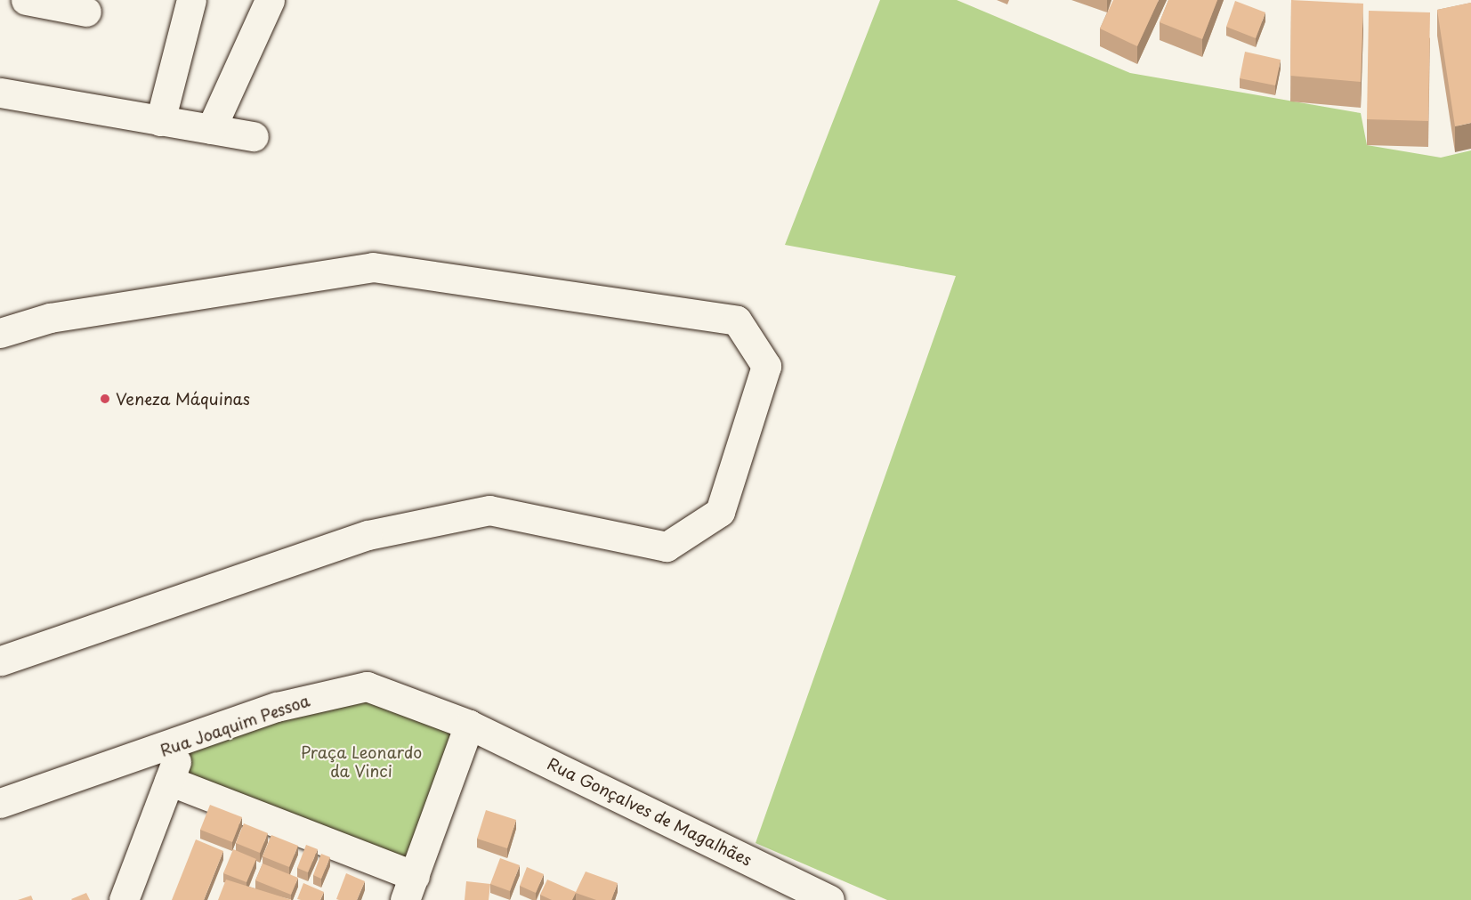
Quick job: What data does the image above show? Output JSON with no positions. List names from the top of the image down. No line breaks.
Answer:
{"streets":{"street":["Rua Joaquim Pessoa","Rua Gonçalves de Magalhães"]},"crossings":[["Rua Joaquim Pessoa","Rua Gonçalves de Magalhães"]],"parks":["Praça Leonardo da Vinci"],"places":["Veneza Máquinas"]}
